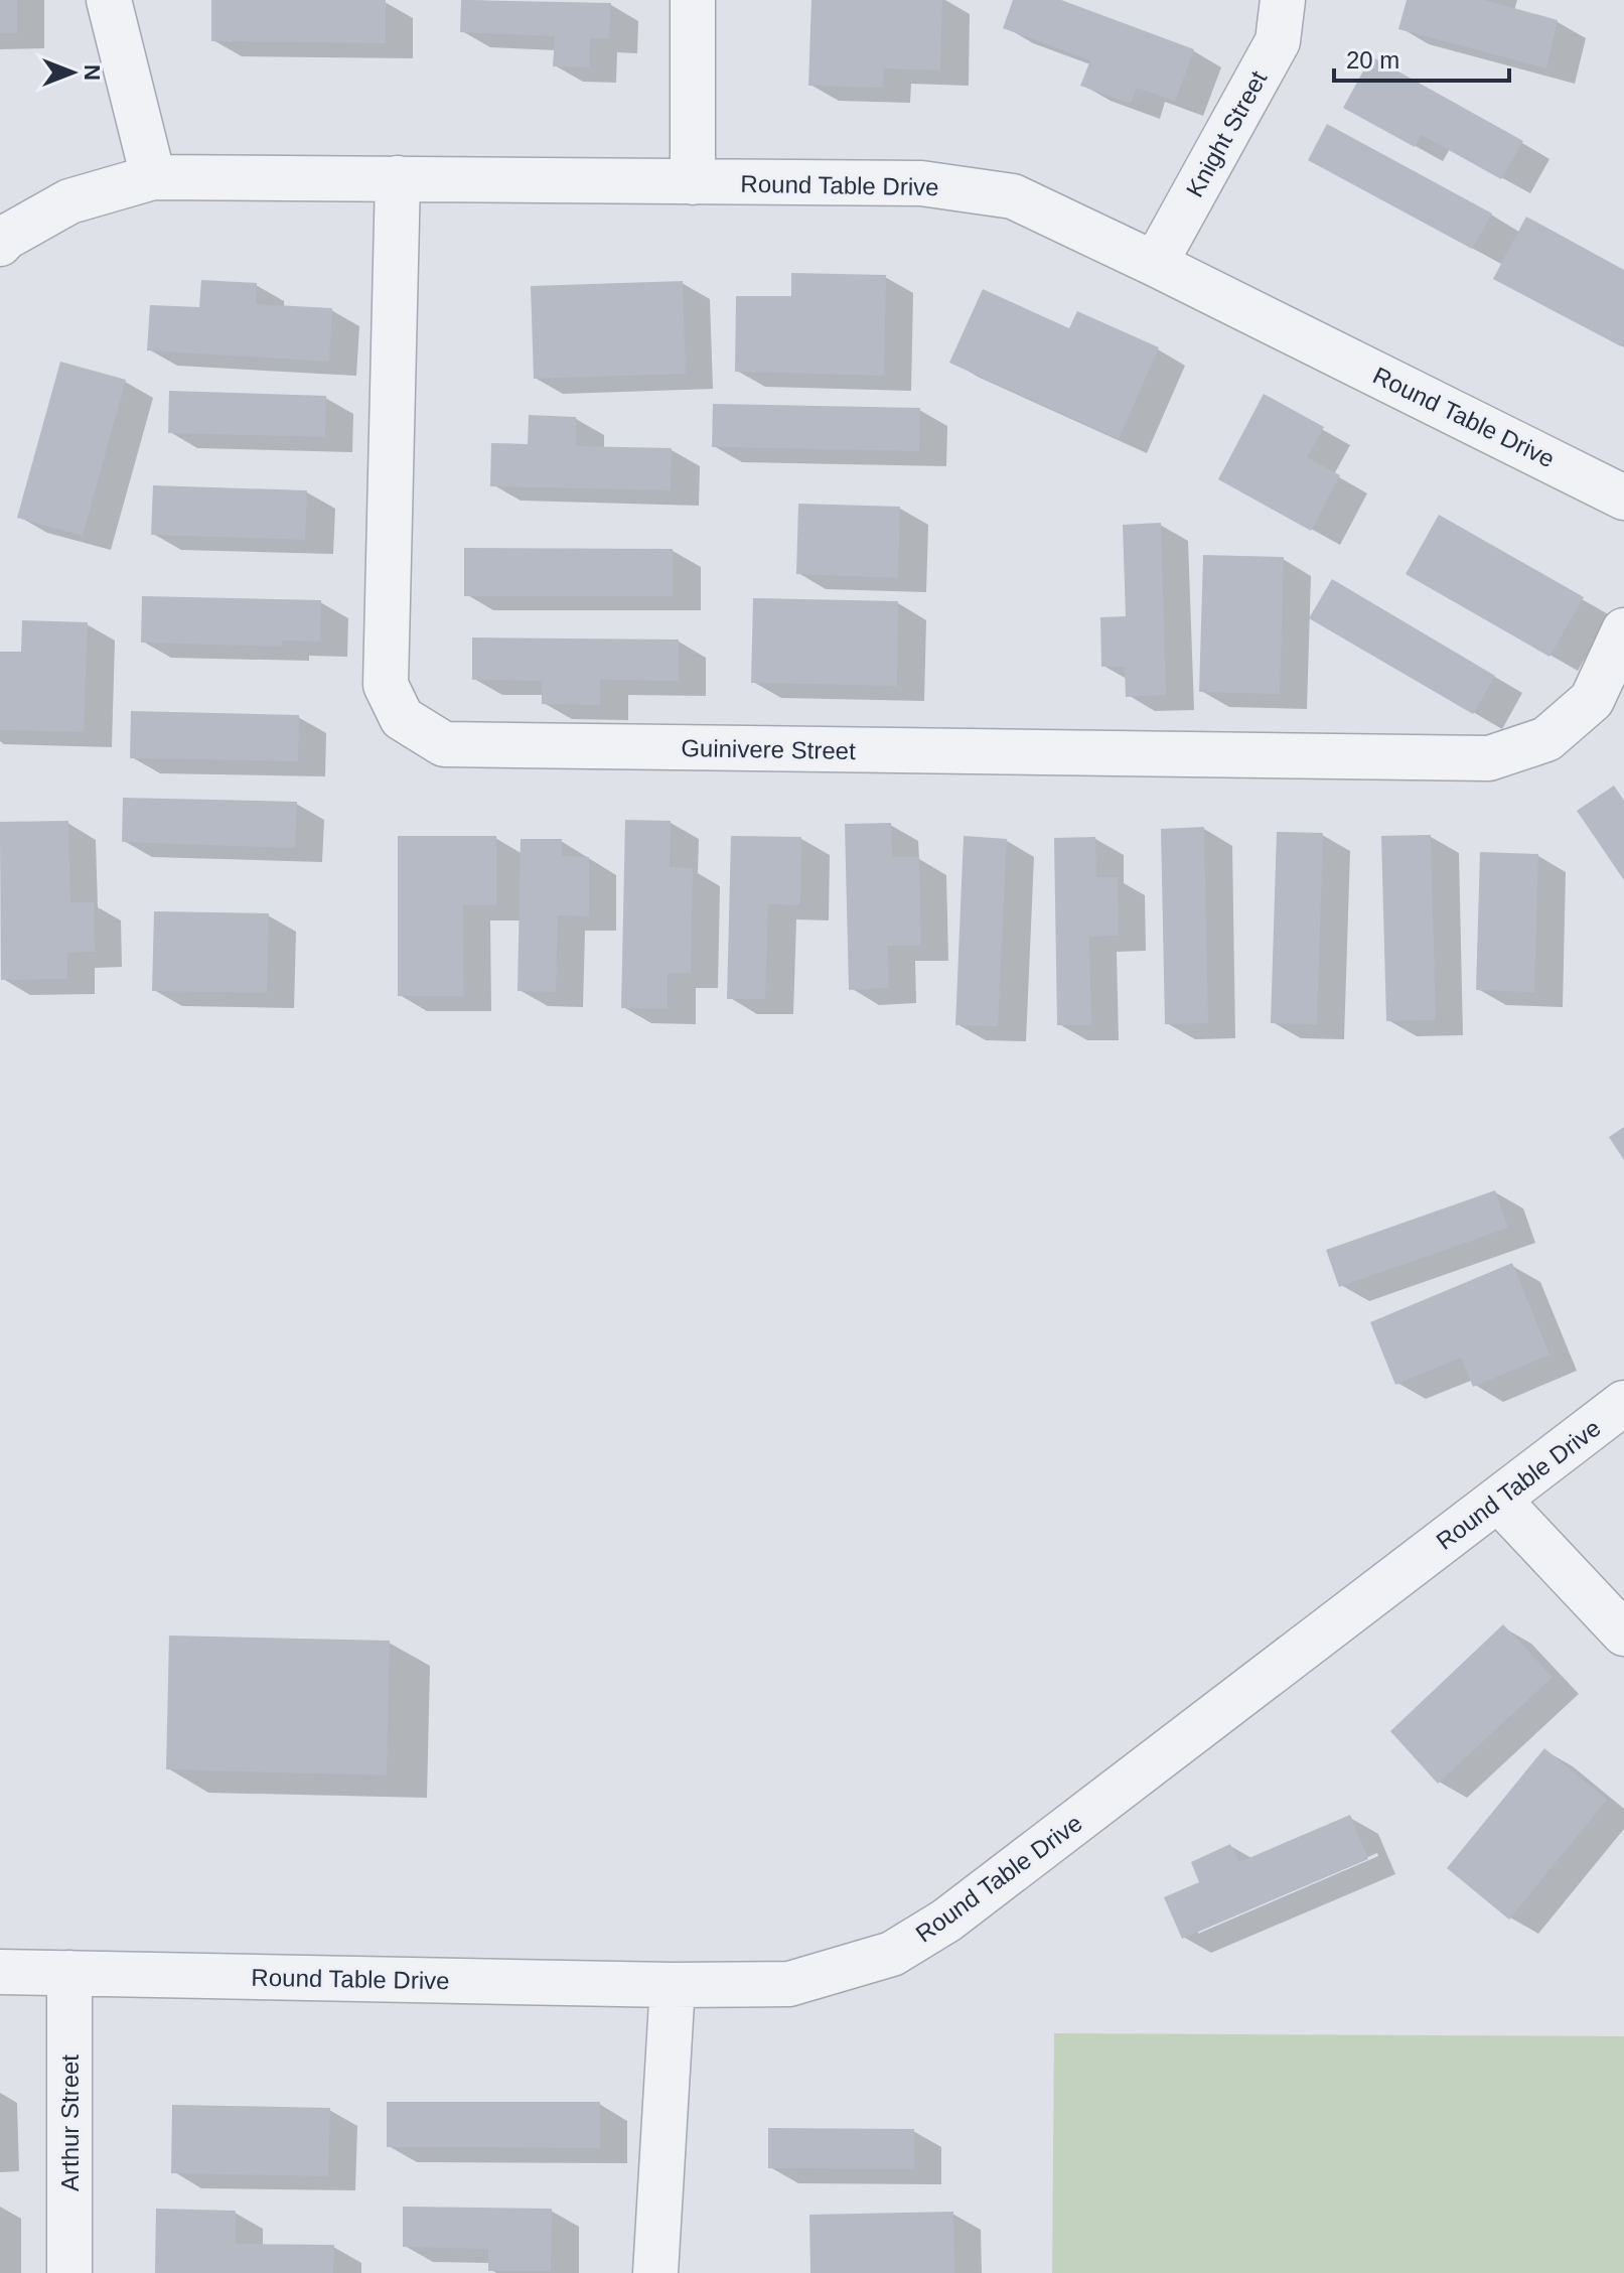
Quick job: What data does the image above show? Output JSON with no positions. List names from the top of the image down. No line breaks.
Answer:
{"streets":{"street":["Knight Street","Round Table Drive","Guinivere Street","Arthur Street"]},"crossings":[["Knight Street","Round Table Drive"],["Round Table Drive","Guinivere Street"],["Round Table Drive","Arthur Street"]],"scale_bar":"20 m","north":"right"}
